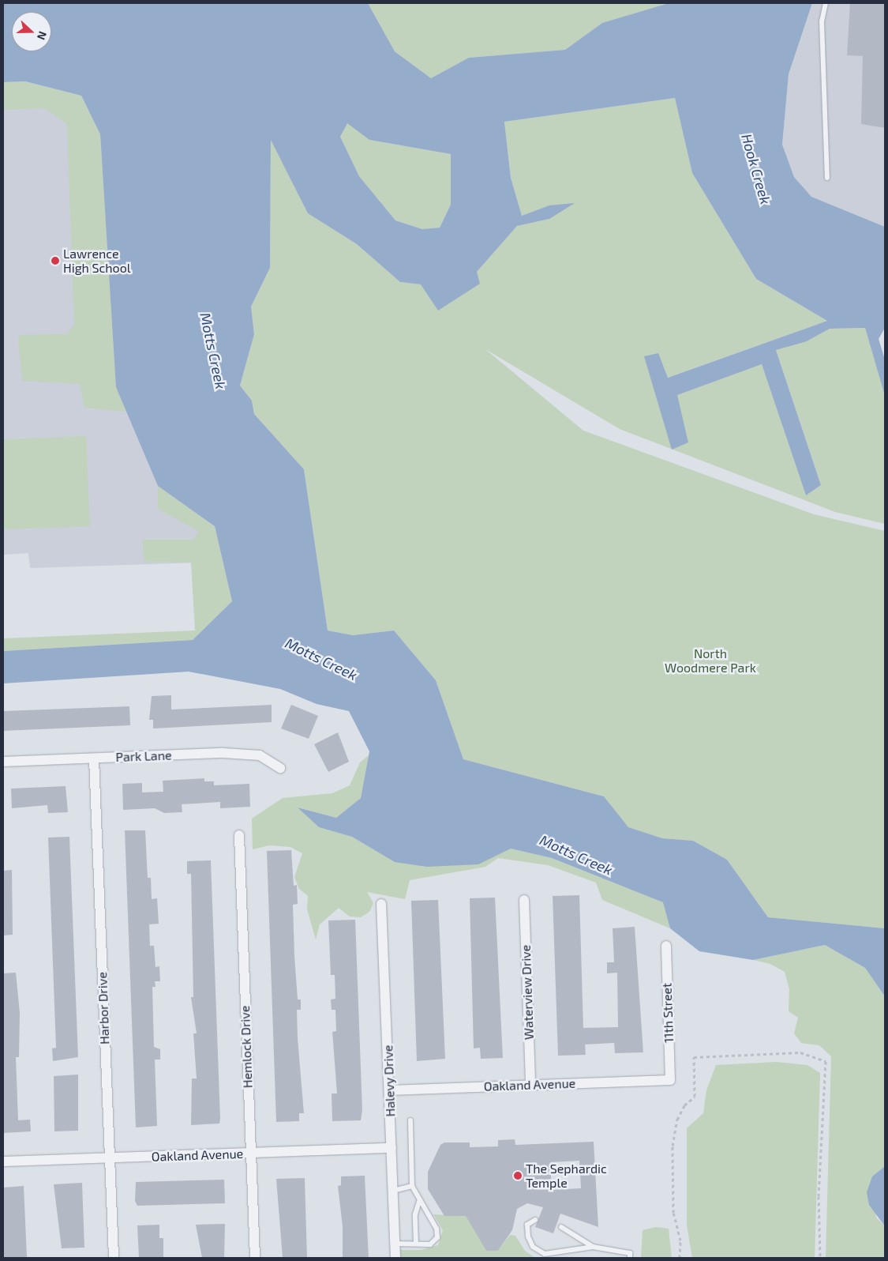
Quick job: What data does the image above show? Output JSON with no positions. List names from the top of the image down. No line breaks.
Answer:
{"streets":{"street":["Park Lane","Waterview Drive","Harbor Drive","11th Street","Hemlock Drive","Halevy Drive","Oakland Avenue"]},"crossings":[["Park Lane","Harbor Drive"],["Waterview Drive","Oakland Avenue"],["Harbor Drive","Oakland Avenue"],["11th Street","Oakland Avenue"],["Hemlock Drive","Oakland Avenue"],["Halevy Drive","Oakland Avenue"]],"water":["Hook Creek","Motts Creek"],"parks":["North Woodmere Park"],"places":["Lawrence High School","The Sephardic Temple"],"north":"right"}
